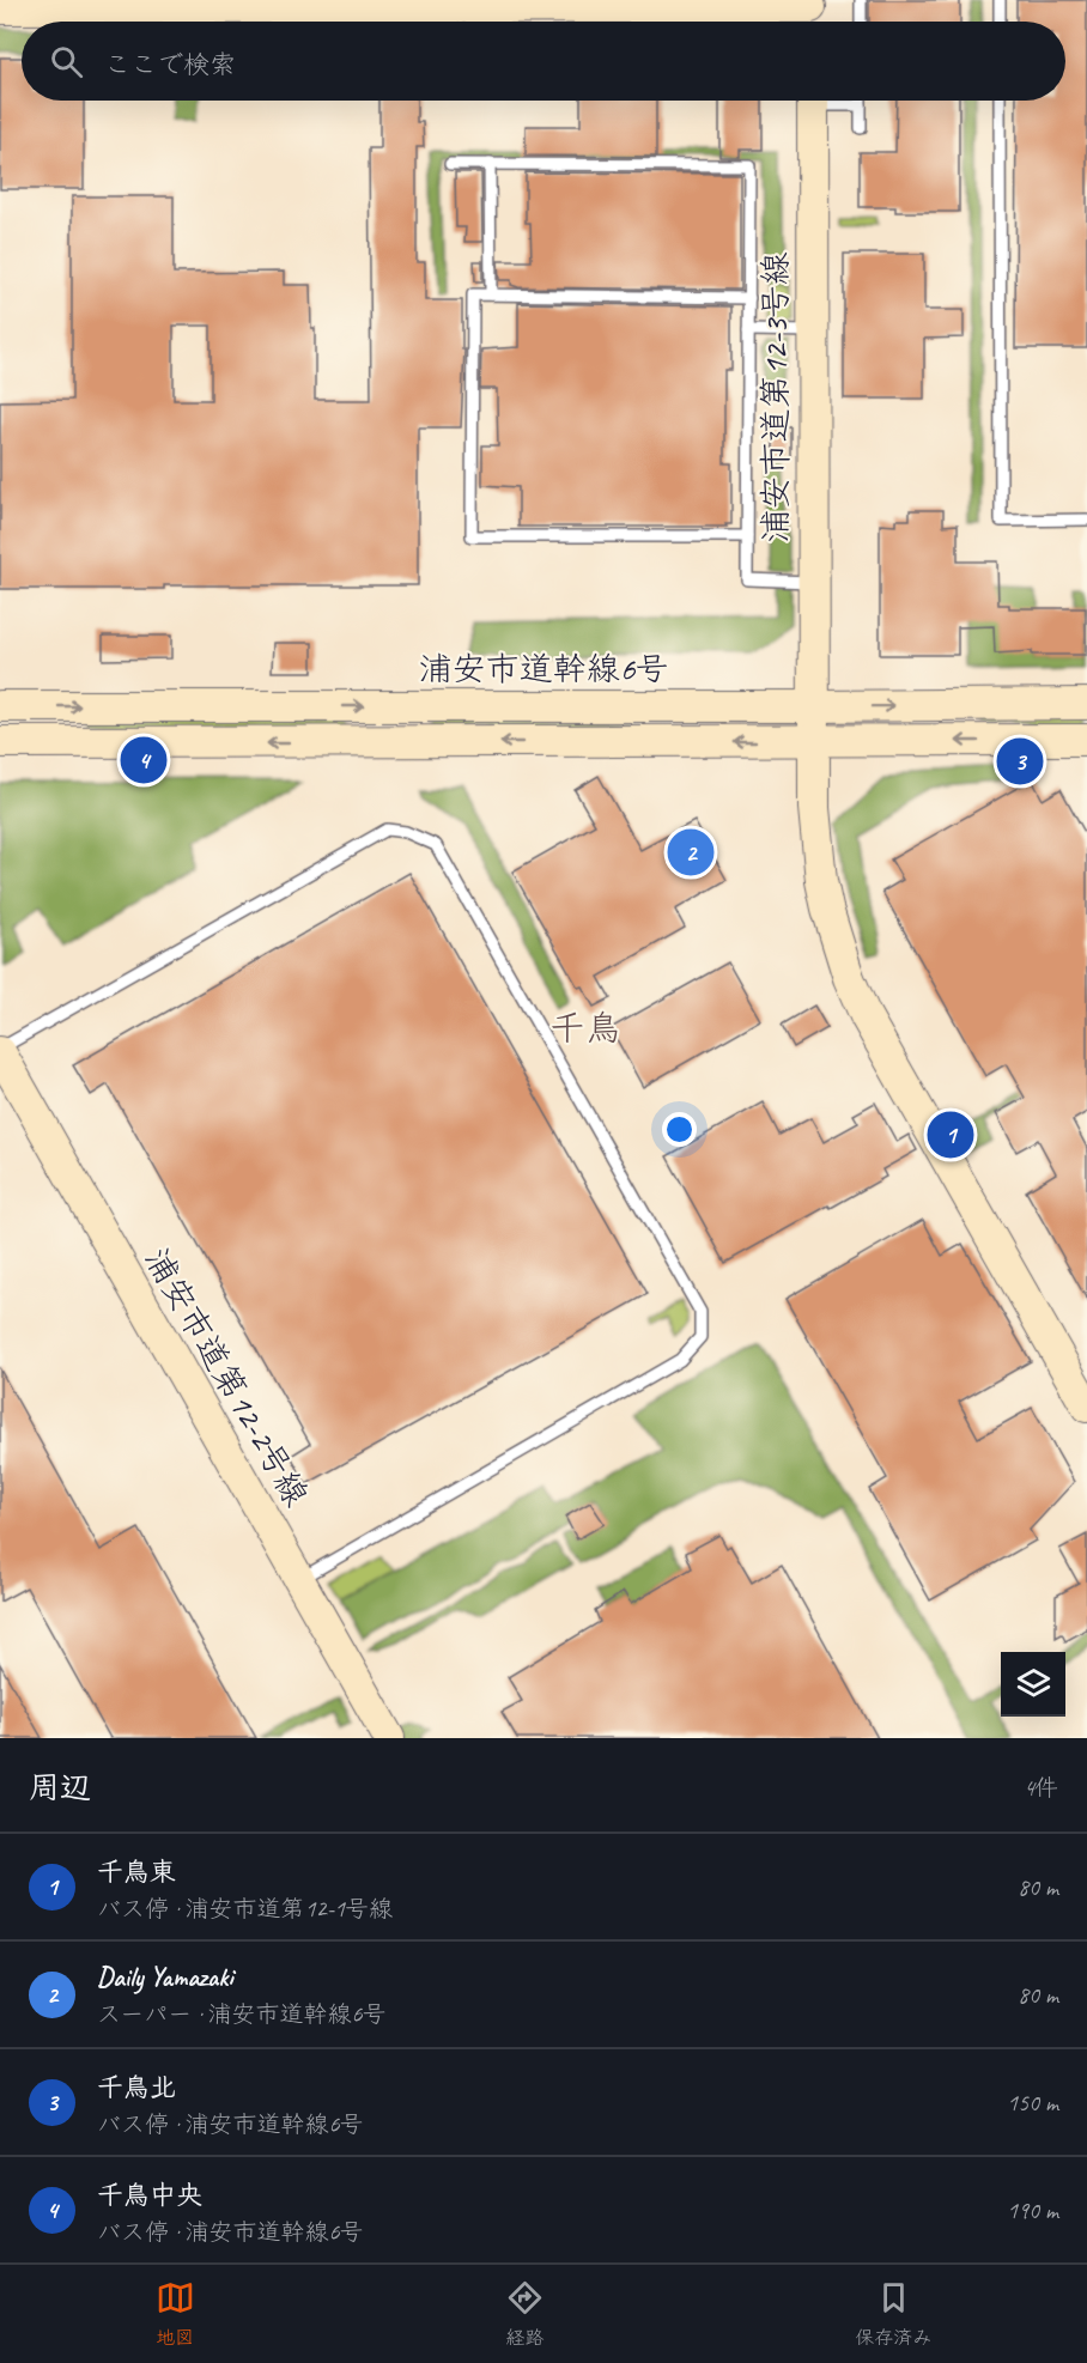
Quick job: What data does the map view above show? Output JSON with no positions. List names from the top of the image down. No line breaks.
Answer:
{"streets":{"street":["浦安市道第12-3号線","浦安市道幹線6号","浦安市道第12-2号線"]},"crossings":[["浦安市道第12-3号線","浦安市道幹線6号"]],"districts":["千鳥"],"page":{"search":"ここで検索","pins":["4","3","2","1"],"heading":["周辺","4件"],"list":[{"mark":"1","name":"千鳥東","note":"バス停 · 浦安市道第12-1号線","value":"80 m"},{"mark":"2","name":"Daily Yamazaki","note":"スーパー · 浦安市道幹線6号","value":"80 m"},{"mark":"3","name":"千鳥北","note":"バス停 · 浦安市道幹線6号","value":"150 m"},{"mark":"4","name":"千鳥中央","note":"バス停 · 浦安市道幹線6号","value":"190 m"}],"nav":["地図","経路","保存済み"]}}
